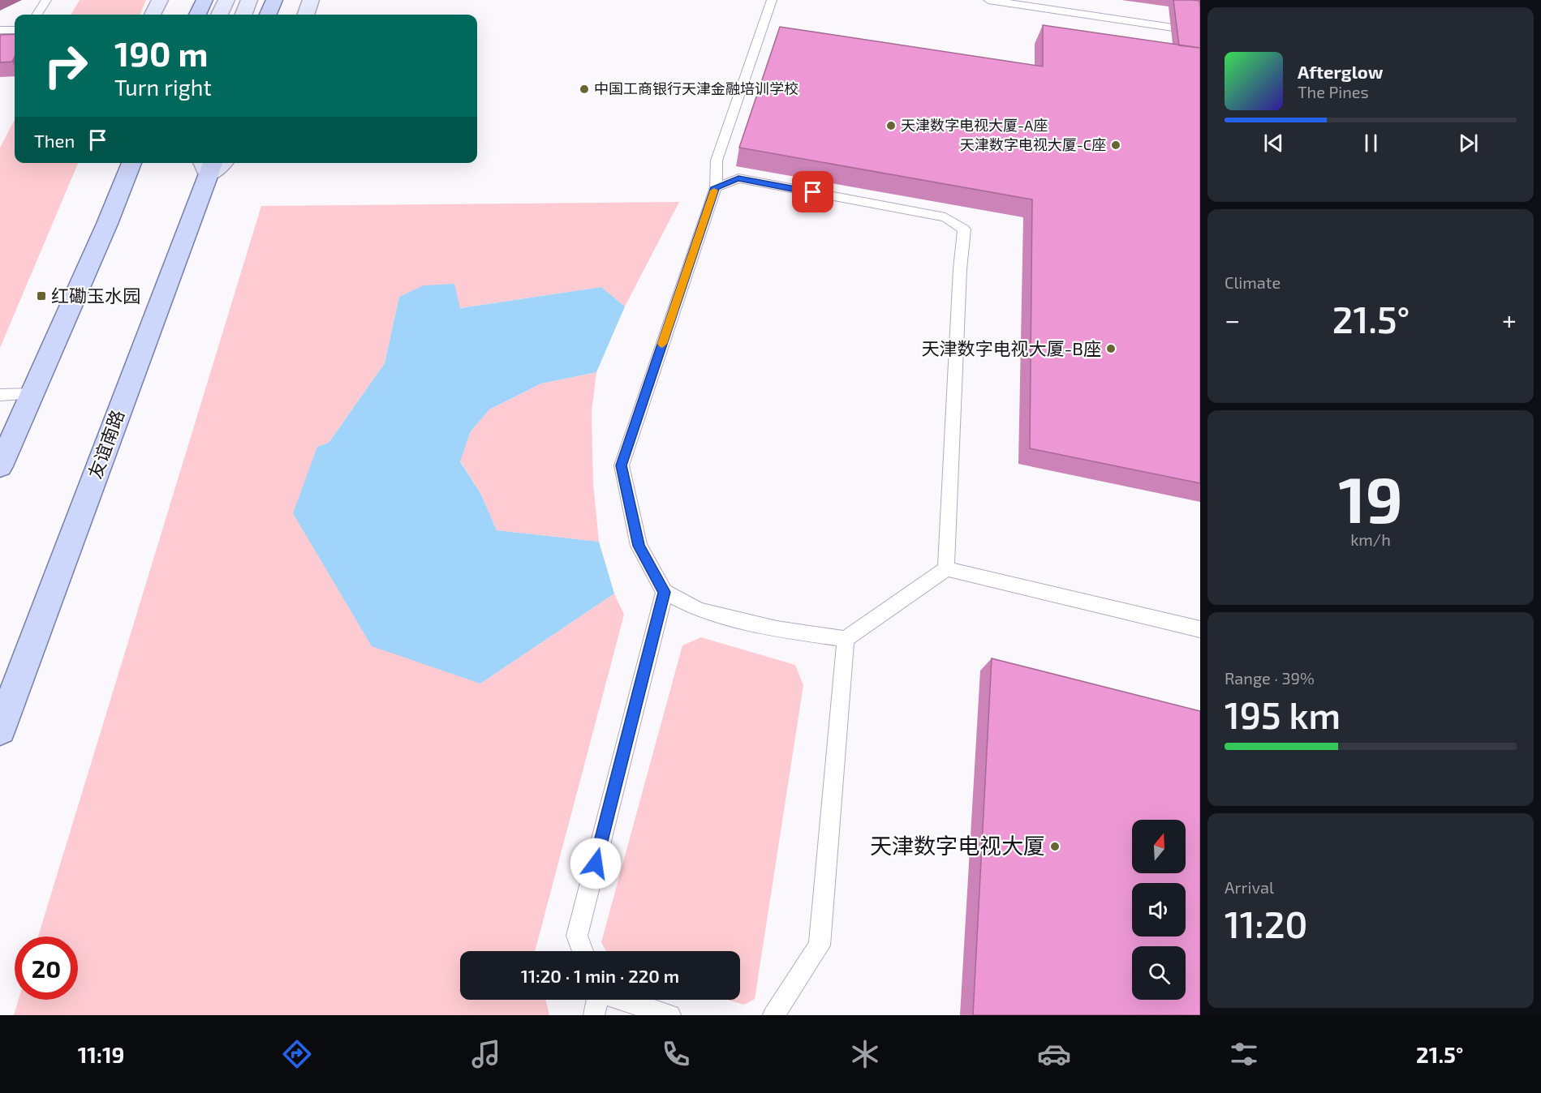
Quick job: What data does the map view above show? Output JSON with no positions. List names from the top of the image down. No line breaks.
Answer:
{"streets":{"main road":["友谊南路"]},"places":{"other":["中国工商银行天津金融培训学校","天津数字电视大厦-A座","天津数字电视大厦-C座","天津数字电视大厦-B座","天津数字电视大厦"],"transit":["红磡玉水园"]},"north":"top","page":{"turn":["190 m","Turn right"],"song":["Afterglow","The Pines"],"then":"Then","tile":["Climate",["19","km/h"],["Range · 39%","195 km"],["Arrival","11:20"]],"heat":["−","21.5°","+"],"limit":"20","trip":"11:20 · 1 min · 220 m","tabs":["11:19","21.5°"]}}
